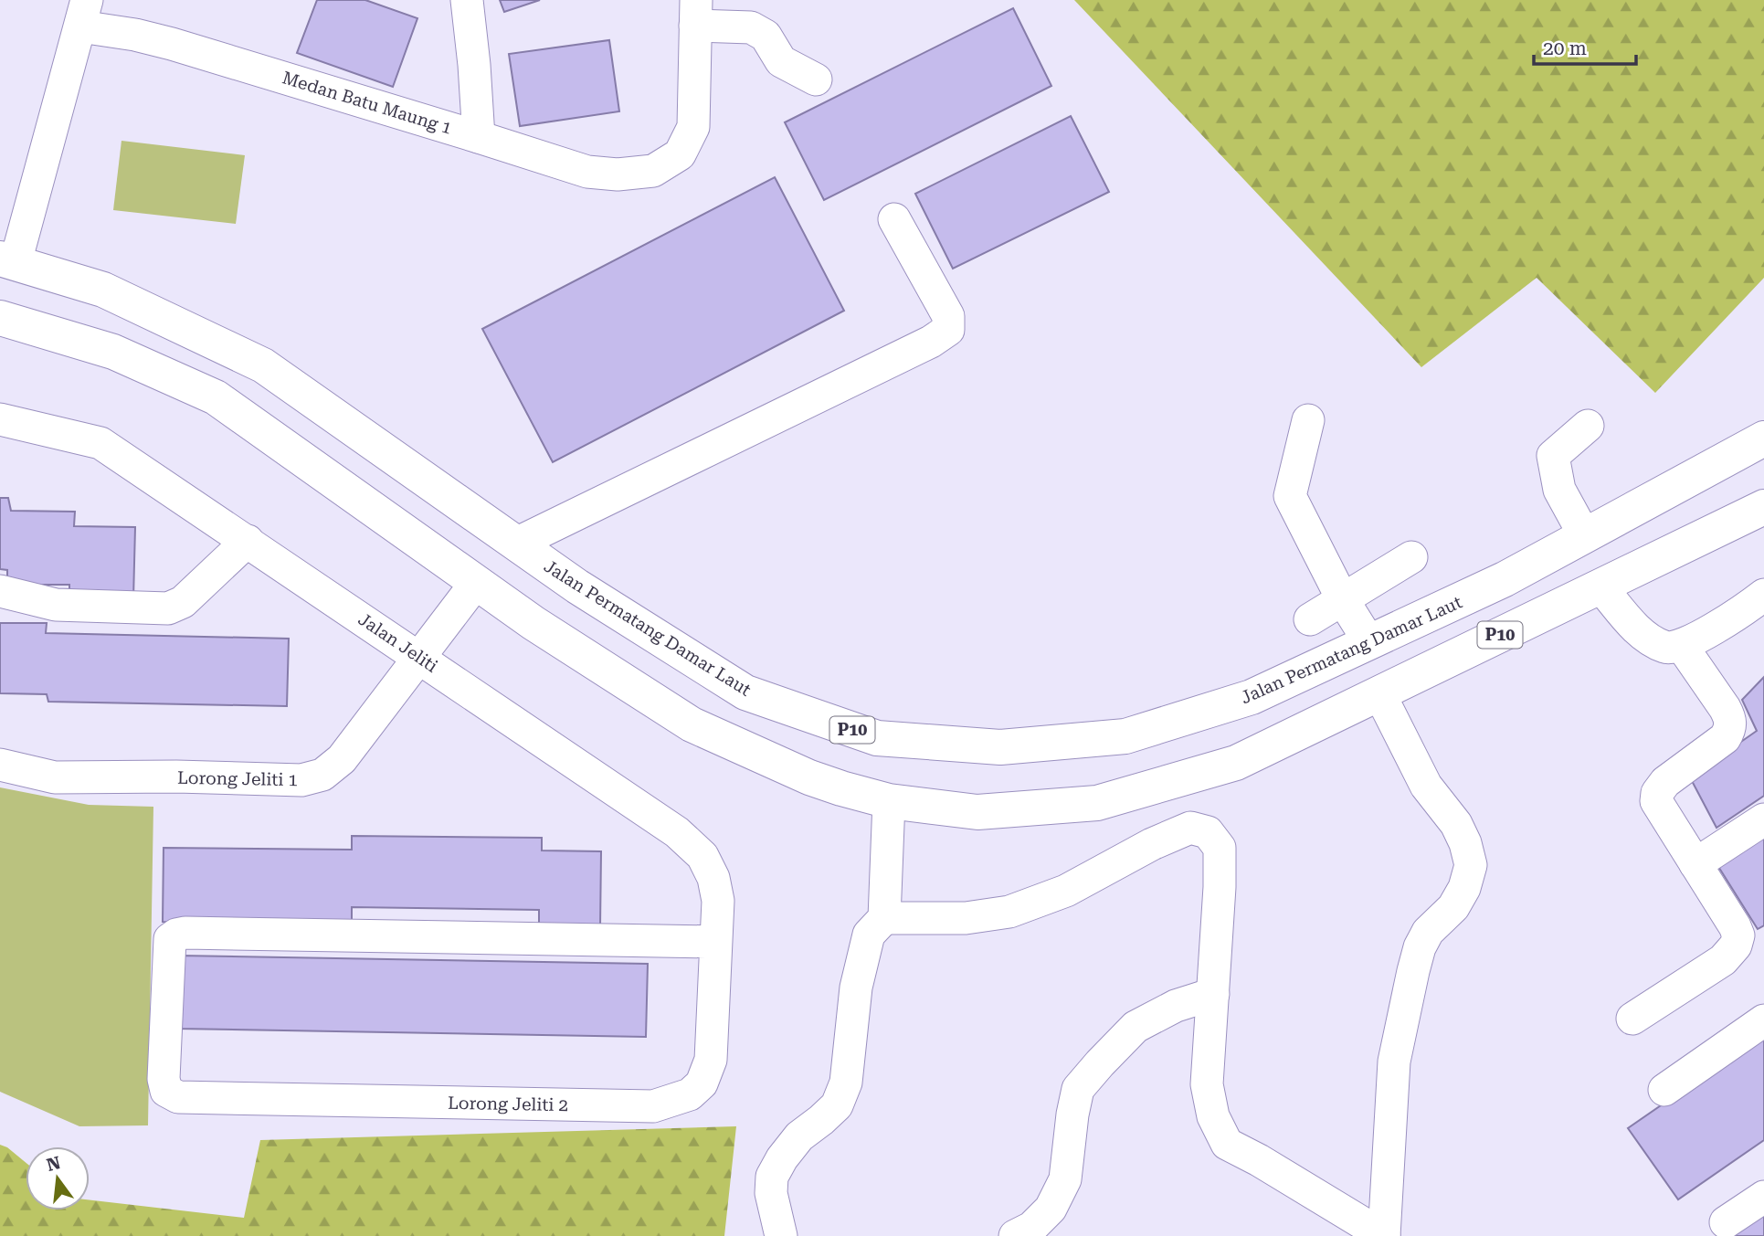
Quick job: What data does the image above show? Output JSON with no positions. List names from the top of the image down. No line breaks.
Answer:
{"streets":{"highway":["Jalan Permatang Damar Laut","P10"],"street":["Medan Batu Maung 1","Jalan Jeliti","Lorong Jeliti 1","Lorong Jeliti 2"]},"crossings":[["P10","Lorong Jeliti 1"],["Jalan Jeliti","Lorong Jeliti 1"],["Jalan Jeliti","Lorong Jeliti 2"]],"scale_bar":"20 m","north":"top"}
